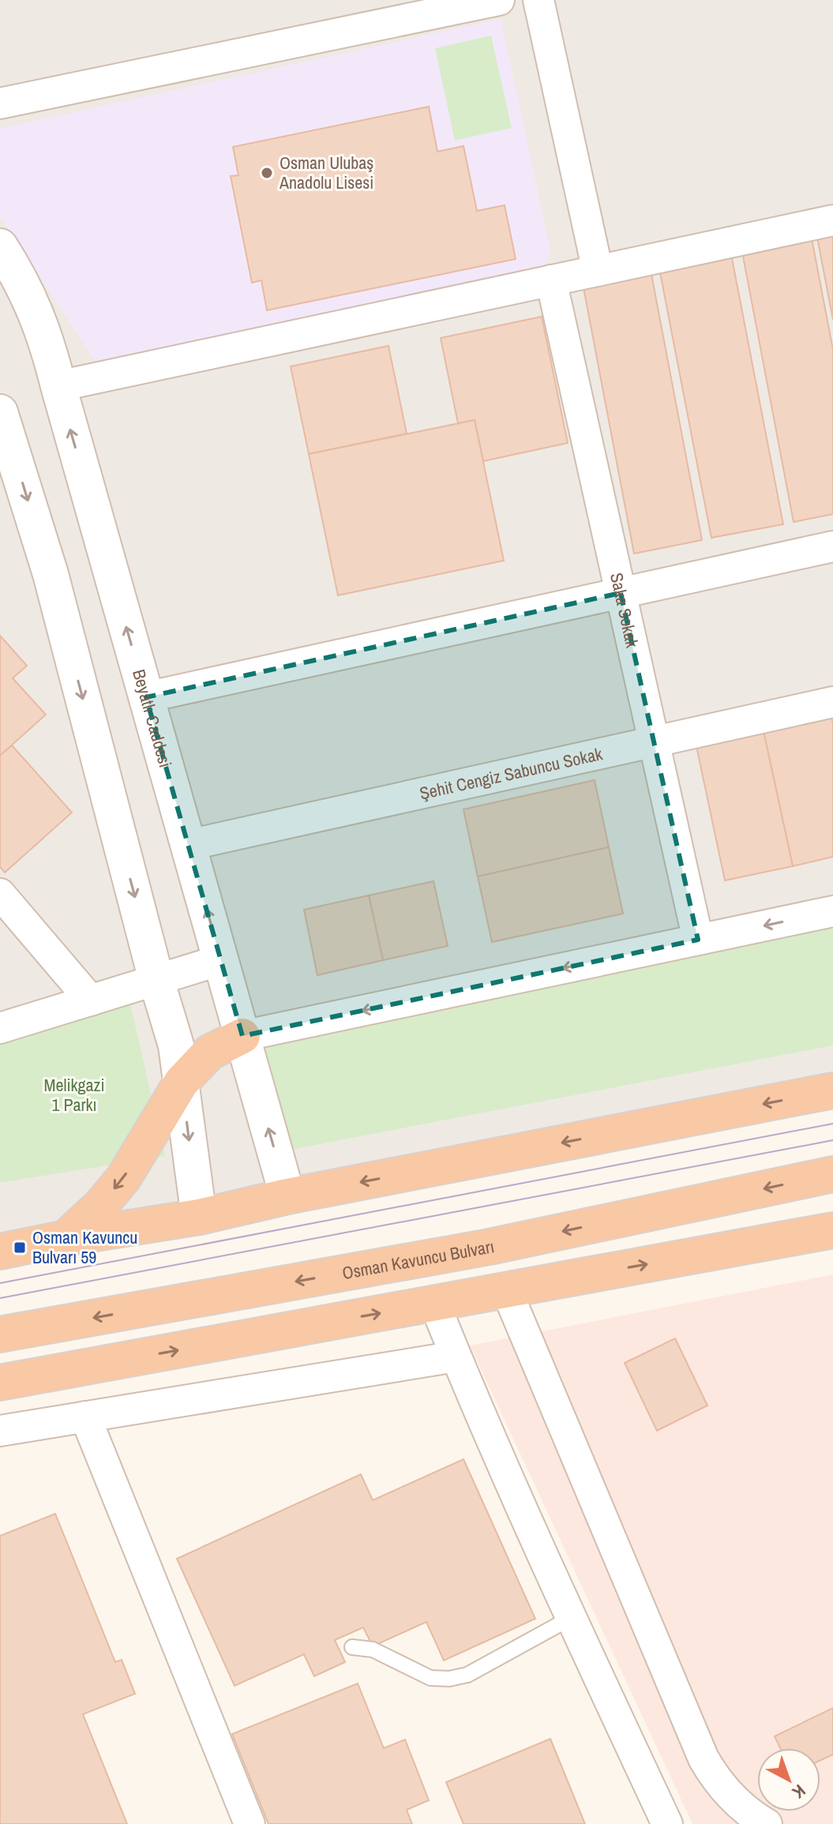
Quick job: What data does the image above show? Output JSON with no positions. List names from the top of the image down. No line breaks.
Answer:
{"streets":{"highway":["Osman Kavuncu Bulvarı"],"street":["Saka Sokak","Beyatlı Caddesi","Şehit Cengiz Sabuncu Sokak"]},"crossings":[["Saka Sokak","Şehit Cengiz Sabuncu Sokak"],["Beyatlı Caddesi","Şehit Cengiz Sabuncu Sokak"]],"parks":["Melikgazi 1 Parkı"],"places":{"other":["Osman Ulubaş Anadolu Lisesi"],"transit":["Osman Kavuncu Bulvarı 59"]},"north":"bottom right"}
